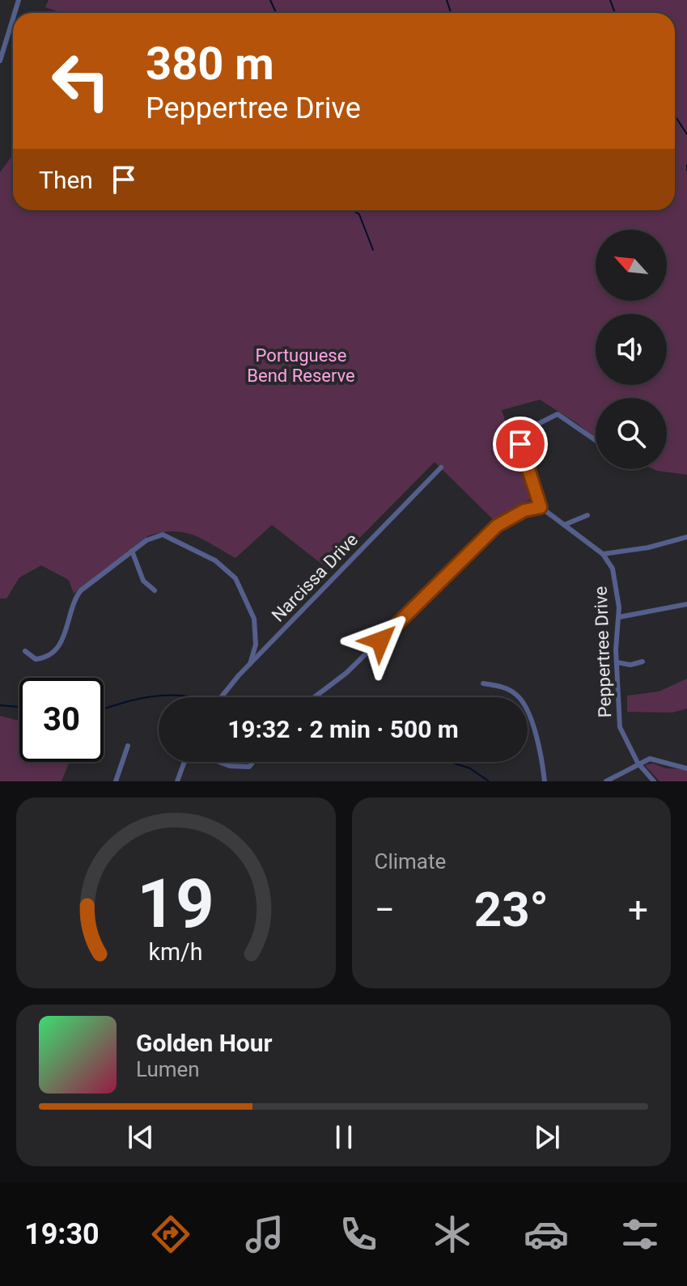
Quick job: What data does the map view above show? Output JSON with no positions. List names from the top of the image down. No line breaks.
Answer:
{"streets":{"street":["Narcissa Drive","Peppertree Drive"]},"parks":["Portuguese Bend Reserve"],"north":"top left","page":{"turn":["380 m","Peppertree Drive"],"then":"Then","limit":"30","trip":"19:32 · 2 min · 500 m","tile":"Climate","heat":["−","23°","+"],"song":["Golden Hour","Lumen"],"tabs":"19:30","gauge":["19","km/h"]}}
